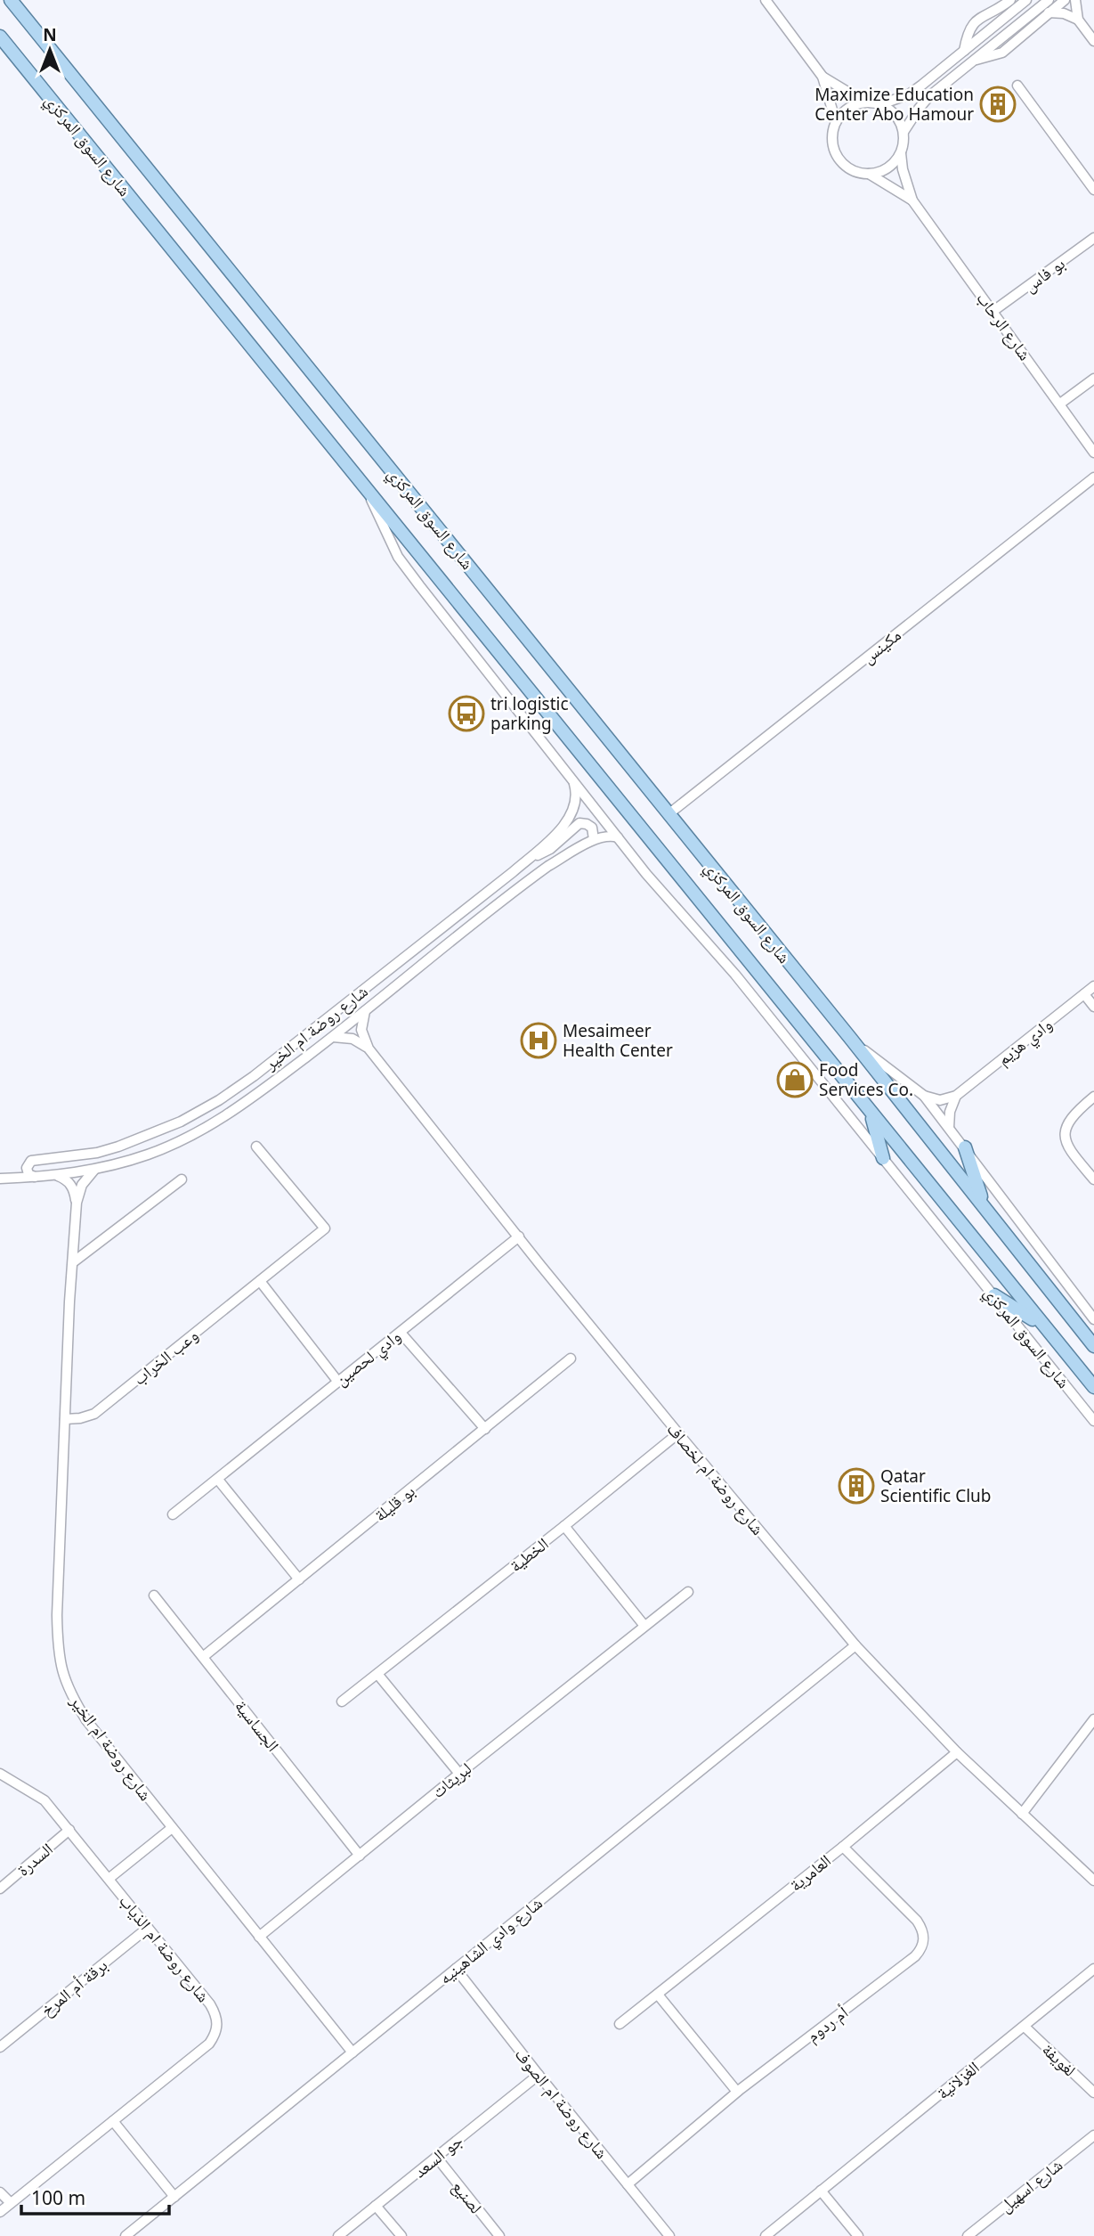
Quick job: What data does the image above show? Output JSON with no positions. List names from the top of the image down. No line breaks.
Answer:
{"streets":{"main road":["شارع السوق المركزي"],"street":["بو فاس","شارع الرحاب","مكينس","شارع روضة ام الخير","وادي هزيم","وعب الخراب","وادي لحصين","شارع روضة ام لخصاف","بو قليلة","الخطية","الجساسية","لبريثات","السدرة","العامرية","شارع وادي الشاهينيه","شارع روضة ام الذياب","برقة أم المرخ","أم ردوم","لغويفة","الغزلانية","شارع روضة ام الصوف","جو السعد","شارع اسهيل","لصنيع"]},"crossings":[["شارع السوق المركزي","مكينس"],["شارع السوق المركزي","شارع روضة ام الخير"],["بو فاس","شارع الرحاب"],["شارع روضة ام الخير","وعب الخراب"],["شارع روضة ام الخير","شارع روضة ام لخصاف"],["شارع روضة ام الخير","لبريثات"],["شارع روضة ام الخير","شارع وادي الشاهينيه"],["شارع روضة ام الخير","شارع روضة ام الذياب"],["وادي لحصين","شارع روضة ام لخصاف"],["شارع روضة ام لخصاف","الخطية"],["شارع روضة ام لخصاف","العامرية"],["شارع روضة ام لخصاف","شارع وادي الشاهينيه"],["بو قليلة","الجساسية"],["الجساسية","لبريثات"],["السدرة","شارع روضة ام الذياب"],["العامرية","أم ردوم"],["شارع وادي الشاهينيه","شارع روضة ام الصوف"],["شارع روضة ام الذياب","برقة أم المرخ"],["أم ردوم","شارع روضة ام الصوف"],["لغويفة","الغزلانية"],["شارع روضة ام الصوف","جو السعد"],["جو السعد","لصنيع"]],"places":{"building":["Maximize Education Center Abo Hamour","Qatar Scientific Club"],"bus stop":["tri logistic parking"],"hospital":["Mesaimeer Health Center"],"shop":["Food Services Co."]},"scale_bar":"100 m","north":"top"}
